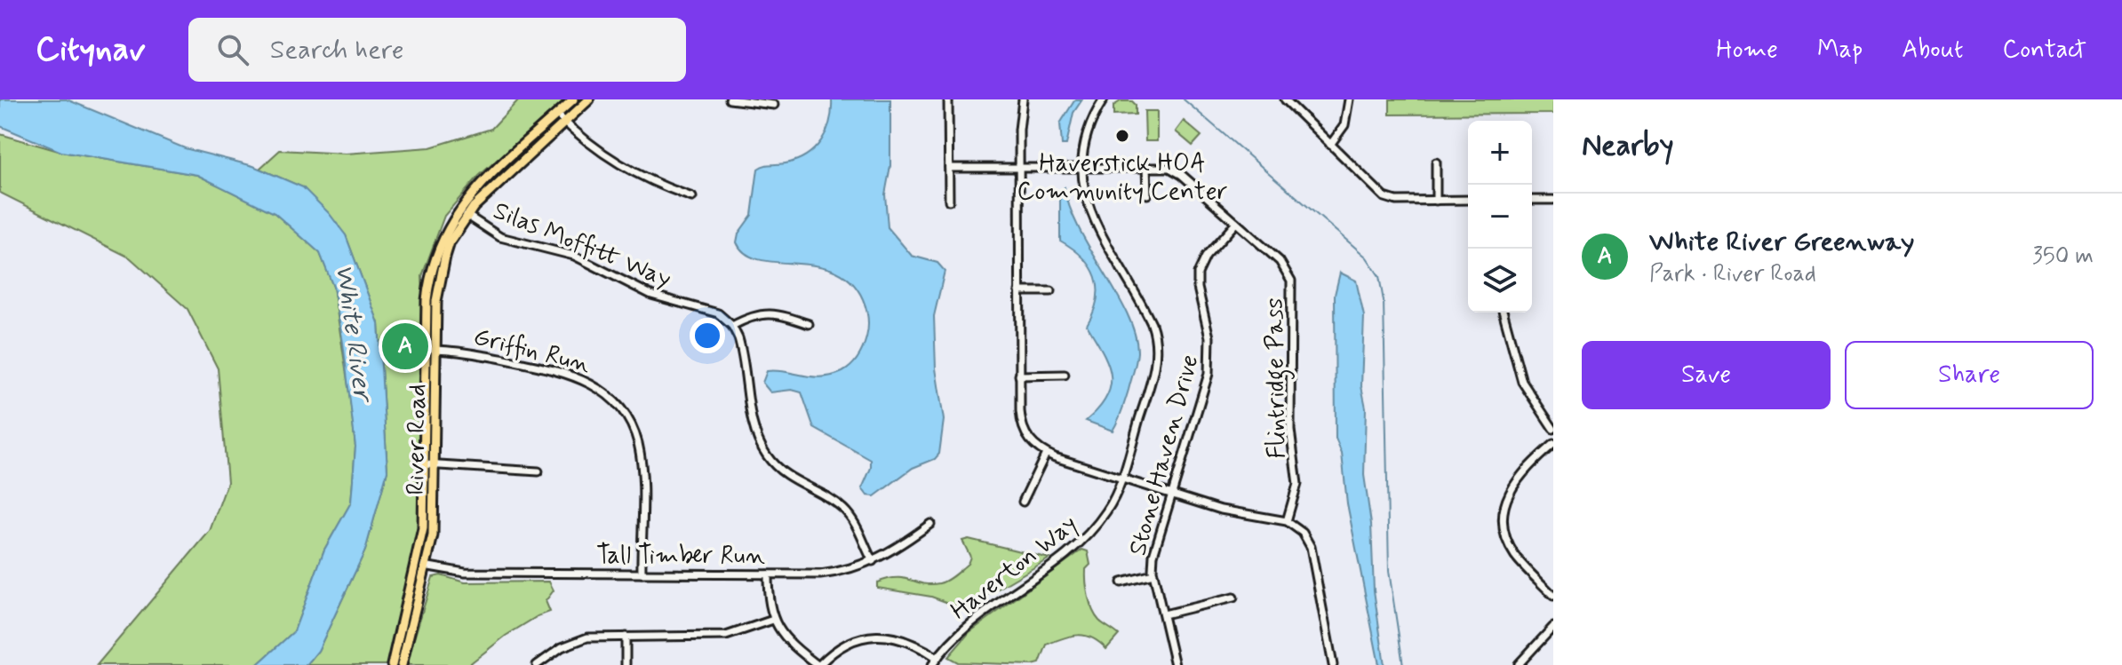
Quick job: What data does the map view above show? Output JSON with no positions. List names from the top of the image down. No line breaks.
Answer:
{"streets":{"main road":["River Road"],"street":["Silas Moffitt Way","Griffin Run","Flintridge Pass","Stone Haven Drive","Tall Timber Run","Haverton Way"]},"crossings":[["Silas Moffitt Way","River Road"],["Griffin Run","River Road"],["Griffin Run","Tall Timber Run"],["Flintridge Pass","Stone Haven Drive"],["Flintridge Pass","Haverton Way"],["River Road","Tall Timber Run"]],"water":["White River"],"places":["Haverstick HOA Community Center"],"page":{"header":"Citynav","search":"Search here","nav":["Home","Map","About","Contact"],"heading":"Nearby","map_buttons":["+","−"],"list":[{"mark":"A","name":"White River Greenway","note":"Park · River Road","value":"350 m"}],"pins":"A","buttons":["Save","Share"]}}
